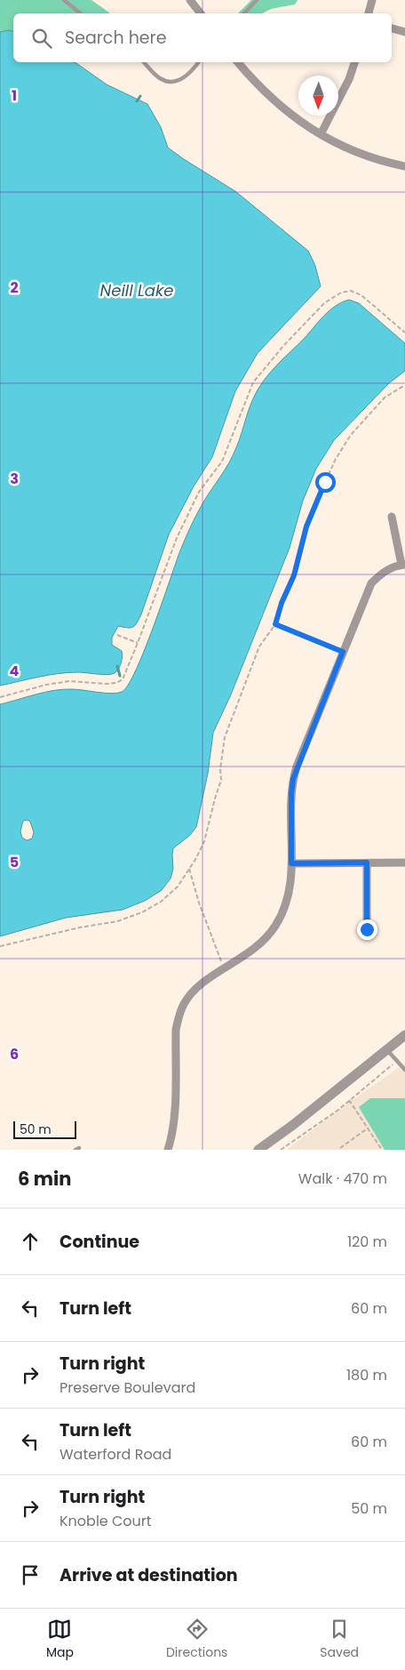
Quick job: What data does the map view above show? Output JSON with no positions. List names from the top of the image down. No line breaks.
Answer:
{"water":["Neill Lake"],"scale_bar":"50 m","north":"bottom","page":{"search":"Search here","scale":"50 m","heading":["6 min","Walk · 470 m"],"list":[["Continue","120 m"],["Turn left","60 m"],["Turn right","Preserve Boulevard","180 m"],["Turn left","Waterford Road","60 m"],["Turn right","Knoble Court","50 m"],"Arrive at destination"],"nav":["Map","Directions","Saved"]},"grid":{"rows":["1","2","3","4","5","6"]}}
